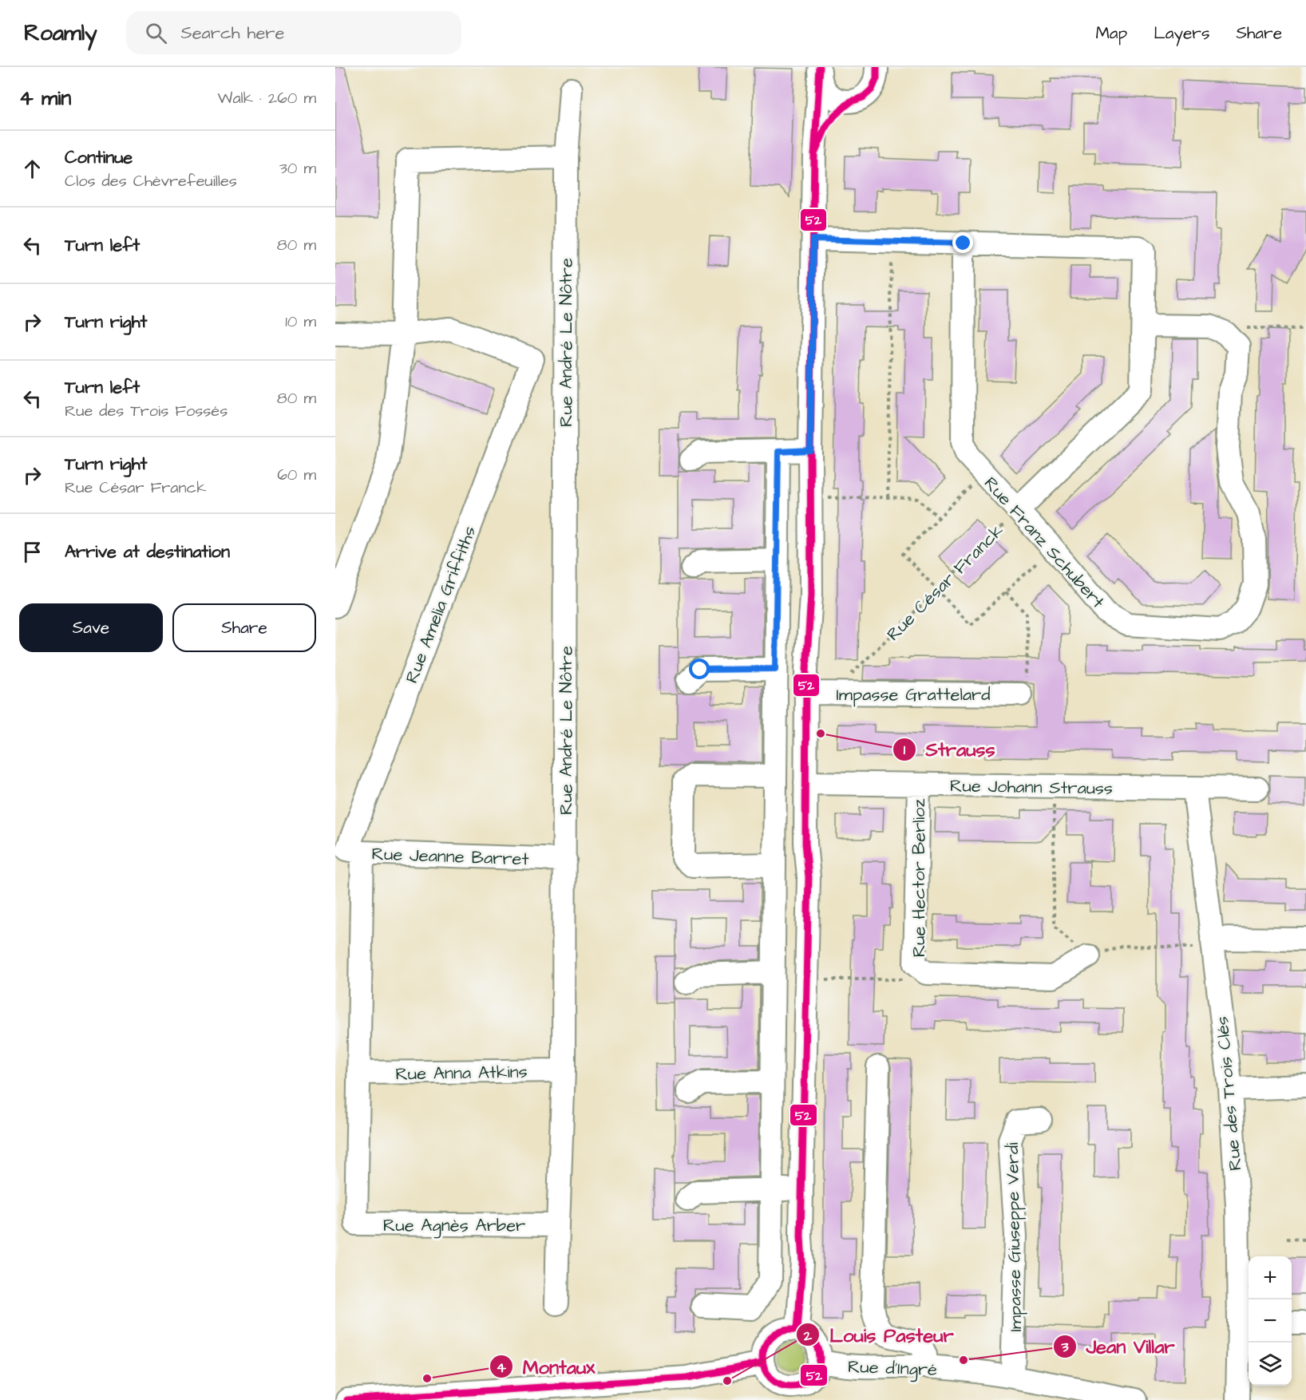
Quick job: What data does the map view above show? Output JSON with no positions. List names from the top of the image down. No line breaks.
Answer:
{"streets":{"street":["Rue André Le Nôtre","Rue Franz Schubert","Rue César Franck","Rue Amelia Griffiths","Impasse Grattelard","Rue Johann Strauss","Rue Jeanne Barret","Rue Hector Berlioz","Rue Anna Atkins","Rue des Trois Clés","Rue Agnès Arber","Impasse Giuseppe Verdi","Rue d'Ingré"]},"crossings":[["Rue André Le Nôtre","Rue Jeanne Barret"],["Rue Franz Schubert","Rue César Franck"],["Rue Amelia Griffiths","Rue Jeanne Barret"],["Rue Amelia Griffiths","Rue Agnès Arber"],["Rue Johann Strauss","Rue Hector Berlioz"],["Rue Johann Strauss","Rue des Trois Clés"],["Rue Jeanne Barret","Rue Agnès Arber"],["Rue Anna Atkins","Rue Agnès Arber"],["Impasse Giuseppe Verdi","Rue d'Ingré"]],"places":["Strauss","Jean Villar","Montaux","Louis Pasteur"],"lines":["transit line 52"],"page":{"header":"Roamly","search":"Search here","nav":["Map","Layers","Share"],"heading":["4 min","Walk · 260 m"],"list":[["Continue","Clos des Chèvrefeuilles","30 m"],["Turn left","80 m"],["Turn right","10 m"],["Turn left","Rue des Trois Fossés","80 m"],["Turn right","Rue César Franck","60 m"],"Arrive at destination"],"buttons":["Save","Share"],"map_buttons":["+","−"]}}
